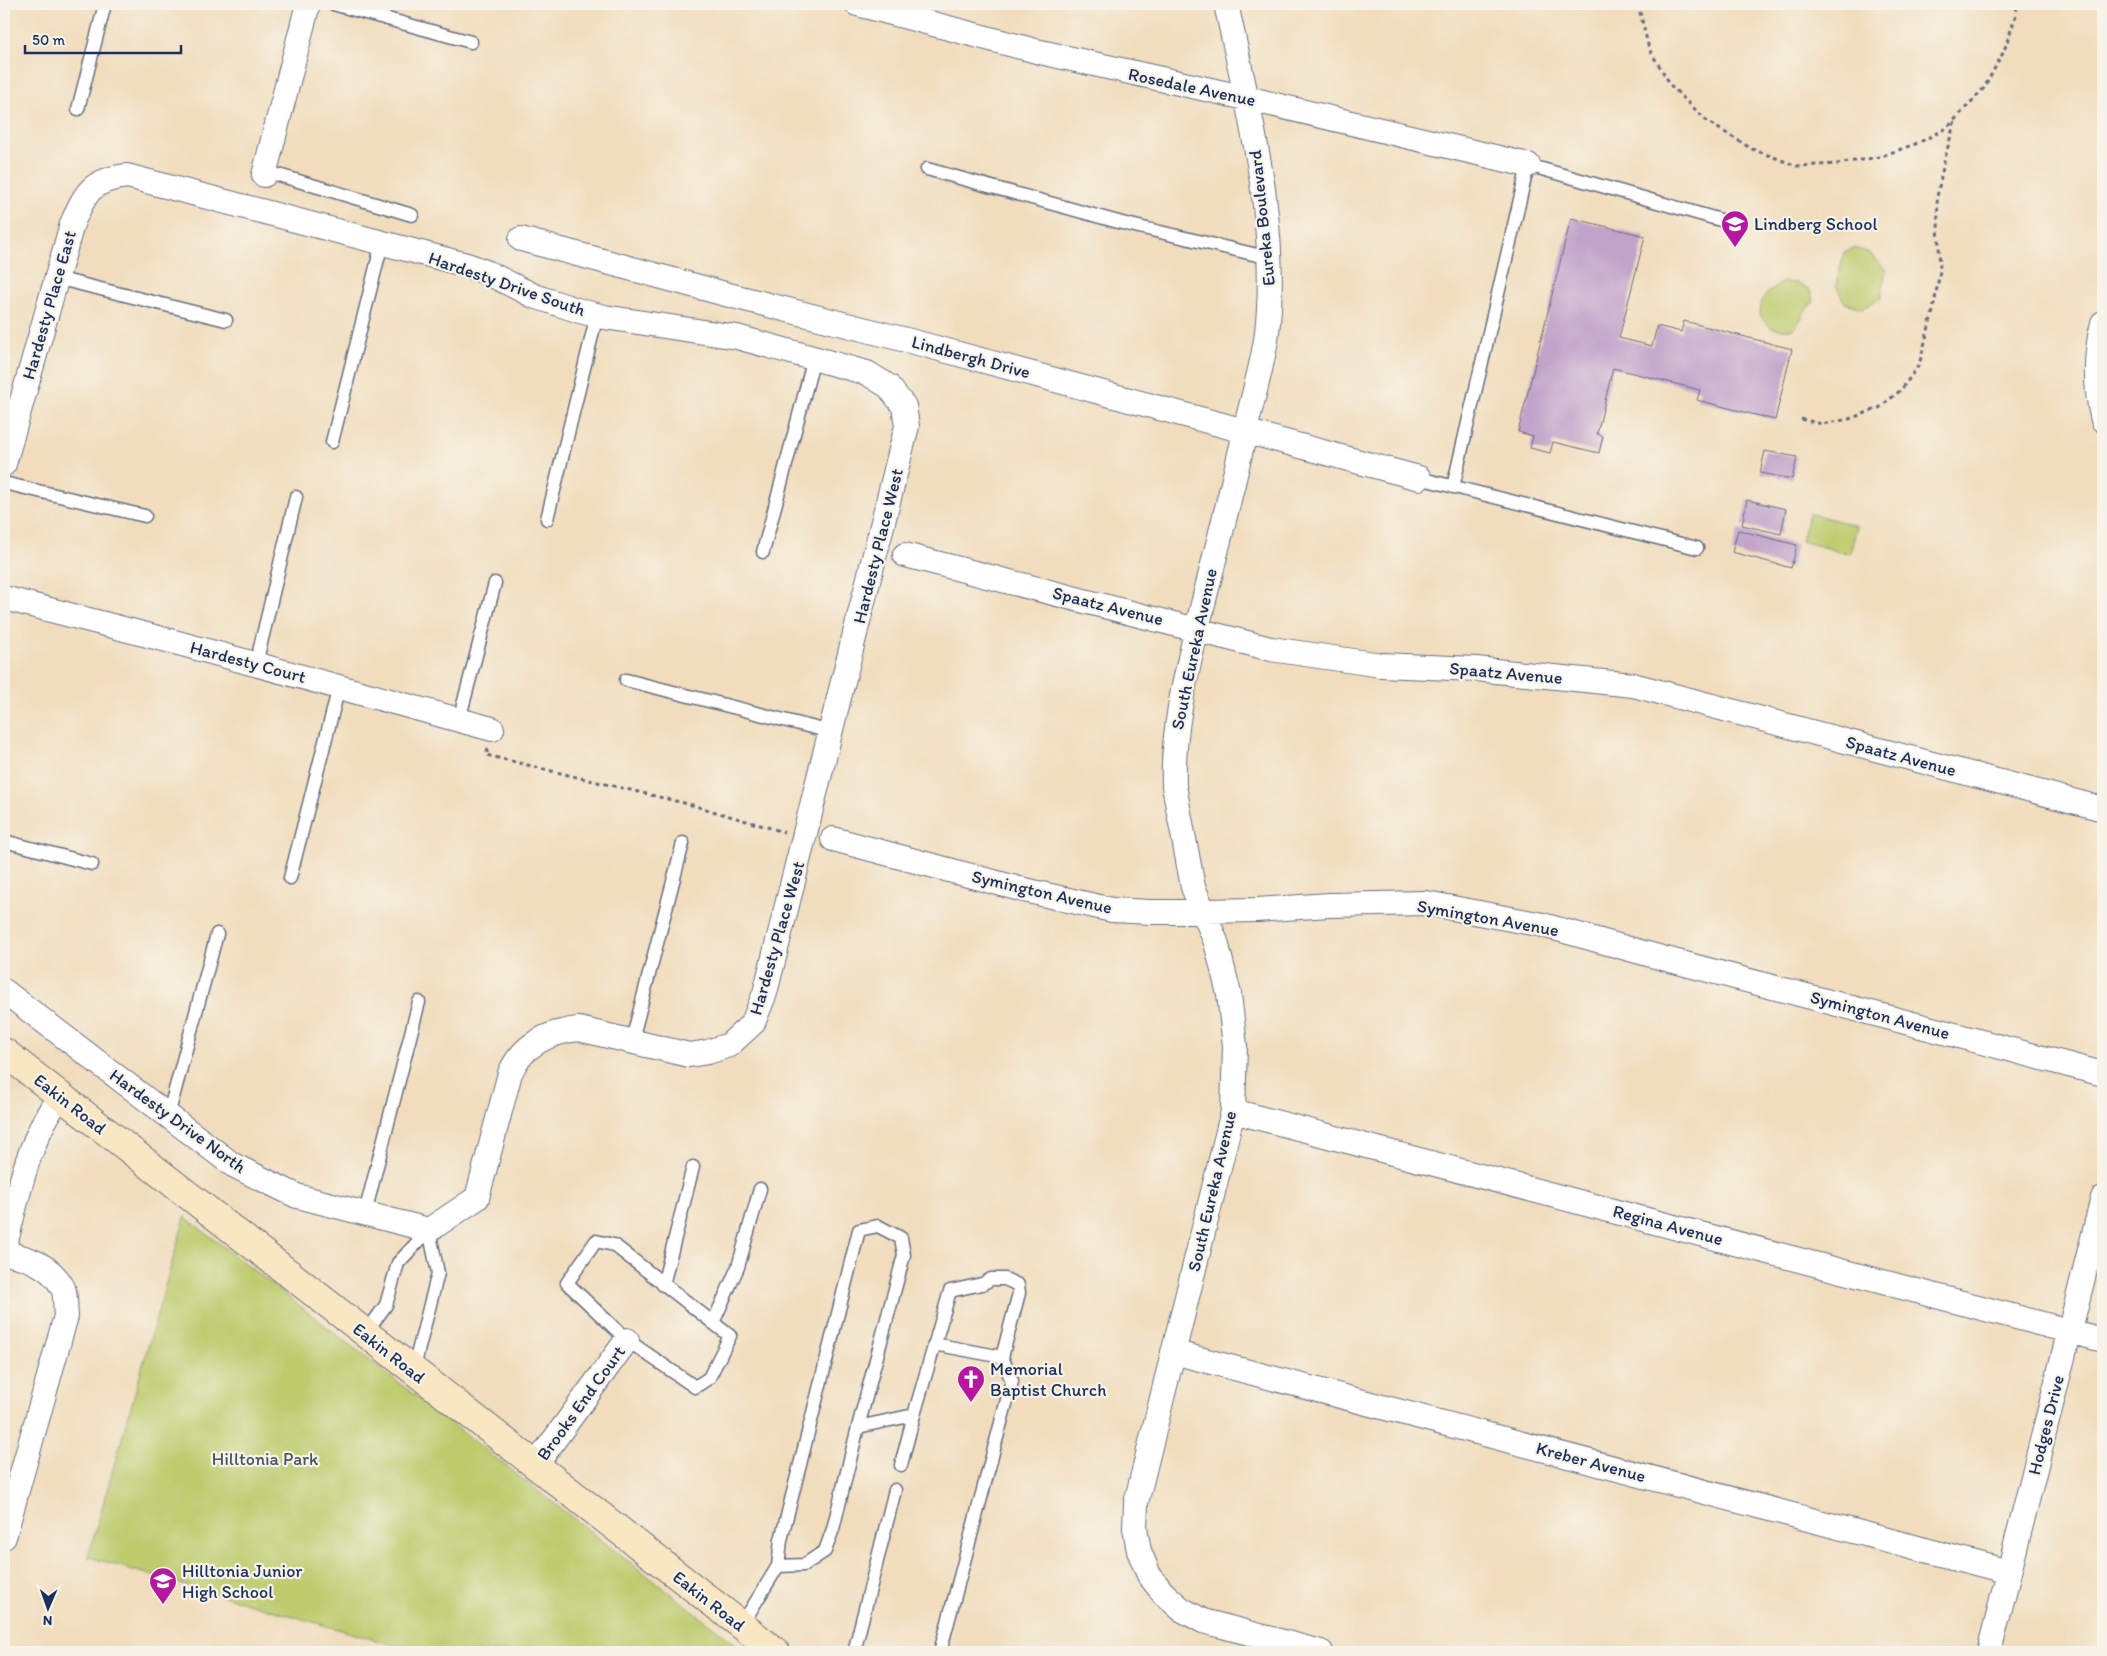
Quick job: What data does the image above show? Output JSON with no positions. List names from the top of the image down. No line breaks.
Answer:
{"streets":{"street":["Rosedale Avenue","Eureka Boulevard","Hardesty Drive South","Hardesty Place East","Lindbergh Drive","Hardesty Place West","Spaatz Avenue","South Eureka Avenue","Hardesty Court","Symington Avenue","Eakin Road","Hardesty Drive North","Regina Avenue","Brooks End Court","Hodges Drive","Kreber Avenue"]},"crossings":[["Rosedale Avenue","Eureka Boulevard"],["Eureka Boulevard","Lindbergh Drive"],["Eureka Boulevard","South Eureka Avenue"],["Hardesty Drive South","Hardesty Place East"],["Hardesty Drive South","Hardesty Place West"],["Lindbergh Drive","South Eureka Avenue"],["Hardesty Place West","Eakin Road"],["Hardesty Place West","Hardesty Drive North"],["Spaatz Avenue","South Eureka Avenue"],["South Eureka Avenue","Symington Avenue"],["South Eureka Avenue","Regina Avenue"],["South Eureka Avenue","Kreber Avenue"],["Eakin Road","Brooks End Court"],["Regina Avenue","Hodges Drive"],["Hodges Drive","Kreber Avenue"]],"parks":["Hilltonia Park"],"places":{"school or university":["Lindberg School","Hilltonia Junior High School"],"church":["Memorial Baptist Church"]},"scale_bar":"50 m","north":"bottom"}
